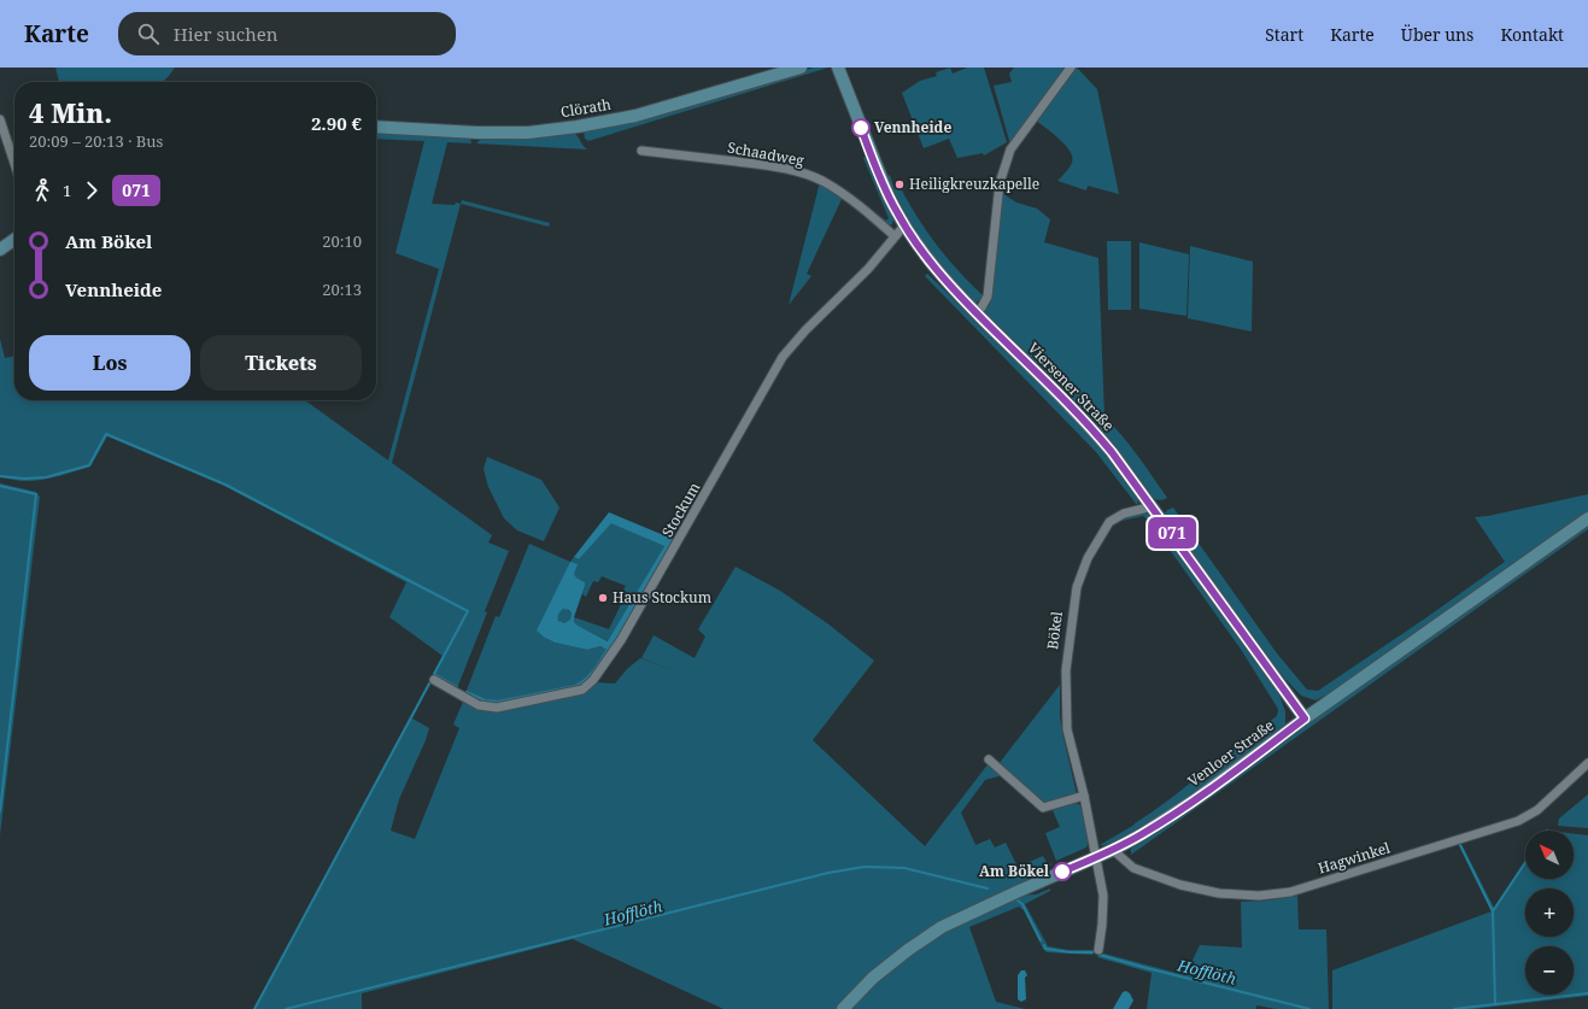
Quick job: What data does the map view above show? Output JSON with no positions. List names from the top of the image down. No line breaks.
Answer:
{"streets":{"main road":["Clörath","Viersener Straße","Venloer Straße"],"street":["Schaadweg","Stockum","Bökel","Hagwinkel"]},"crossings":[["Schaadweg","Stockum"],["Viersener Straße","Stockum"],["Viersener Straße","Bökel"],["Viersener Straße","Venloer Straße"],["Bökel","Venloer Straße"],["Venloer Straße","Hagwinkel"]],"water":["Hofflöth"],"places":["Vennheide","Heiligkreuzkapelle","Haus Stockum","Am Bökel"],"lines":["bus line 071"],"north":"top left","page":{"header":"Karte","search":"Hier suchen","nav":["Start","Karte","Über uns","Kontakt"],"on_map":"071","heading":["4 Min.","20:09 – 20:13 · Bus","2.90 €"],"legs":["1","071"],"list":[{"name":"Am Bökel","value":"20:10"},{"name":"Vennheide","value":"20:13"}],"buttons":["Los","Tickets"],"map_buttons":["+","−"]}}
